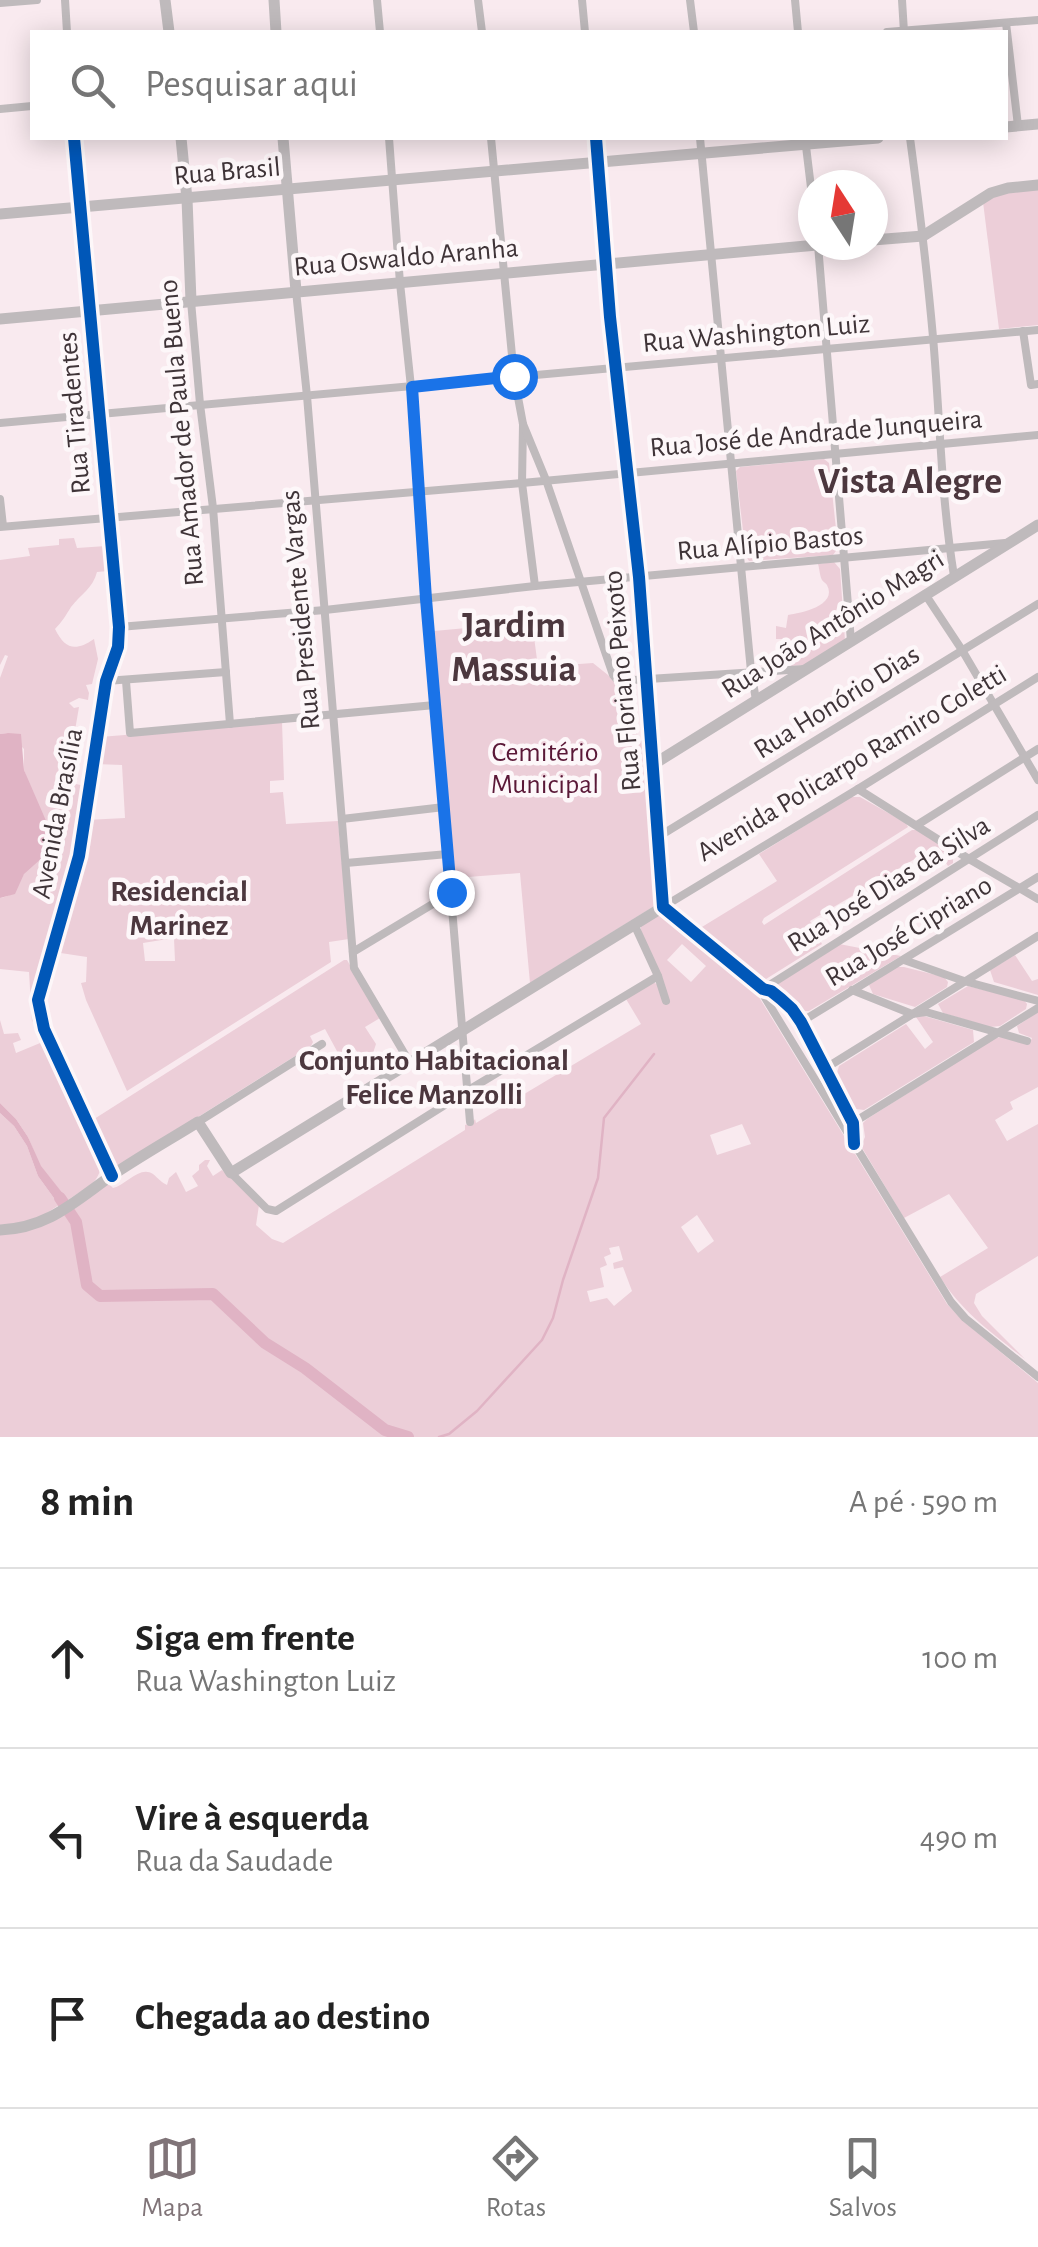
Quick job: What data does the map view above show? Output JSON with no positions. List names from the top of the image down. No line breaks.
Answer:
{"streets":{"street":["Rua Brasil","Rua Oswaldo Aranha","Rua Washington Luiz","Rua Tiradentes","Rua José de Andrade Junqueira","Rua Amador de Paula Bueno","Rua Alípio Bastos","Rua Presidente Vargas","Rua João Antônio Magri","Rua Floriano Peixoto","Rua Honório Dias","Avenida Policarpo Ramiro Coletti","Avenida Brasília","Rua José Dias da Silva","Rua José Cipriano"]},"crossings":[["Rua Brasil","Rua Tiradentes"],["Rua Brasil","Rua Amador de Paula Bueno"],["Rua Brasil","Rua Presidente Vargas"],["Rua Brasil","Rua Floriano Peixoto"],["Rua Oswaldo Aranha","Rua Tiradentes"],["Rua Oswaldo Aranha","Rua Amador de Paula Bueno"],["Rua Oswaldo Aranha","Rua Presidente Vargas"],["Rua Oswaldo Aranha","Rua Floriano Peixoto"],["Rua Washington Luiz","Rua Tiradentes"],["Rua Washington Luiz","Rua Amador de Paula Bueno"],["Rua Washington Luiz","Rua Presidente Vargas"],["Rua Washington Luiz","Rua Floriano Peixoto"],["Rua Tiradentes","Rua José de Andrade Junqueira"],["Rua Tiradentes","Rua Alípio Bastos"],["Rua Tiradentes","Avenida Brasília"],["Rua José de Andrade Junqueira","Rua Amador de Paula Bueno"],["Rua José de Andrade Junqueira","Rua Presidente Vargas"],["Rua José de Andrade Junqueira","Rua Floriano Peixoto"],["Rua Amador de Paula Bueno","Rua Alípio Bastos"],["Rua Alípio Bastos","Rua Presidente Vargas"],["Rua Alípio Bastos","Rua João Antônio Magri"],["Rua Alípio Bastos","Rua Floriano Peixoto"],["Rua Presidente Vargas","Avenida Policarpo Ramiro Coletti"],["Rua João Antônio Magri","Rua Floriano Peixoto"],["Rua Floriano Peixoto","Rua Honório Dias"],["Rua Floriano Peixoto","Avenida Policarpo Ramiro Coletti"]],"districts":["Vista Alegre","Jardim Massuia","Residencial Marinez","Conjunto Habitacional Felice Manzolli"],"parks":["Cemitério Municipal"],"north":"top","page":{"search":"Pesquisar aqui","heading":["8 min","A pé · 590 m"],"list":[["Siga em frente","Rua Washington Luiz","100 m"],["Vire à esquerda","Rua da Saudade","490 m"],"Chegada ao destino"],"nav":["Mapa","Rotas","Salvos"]}}
